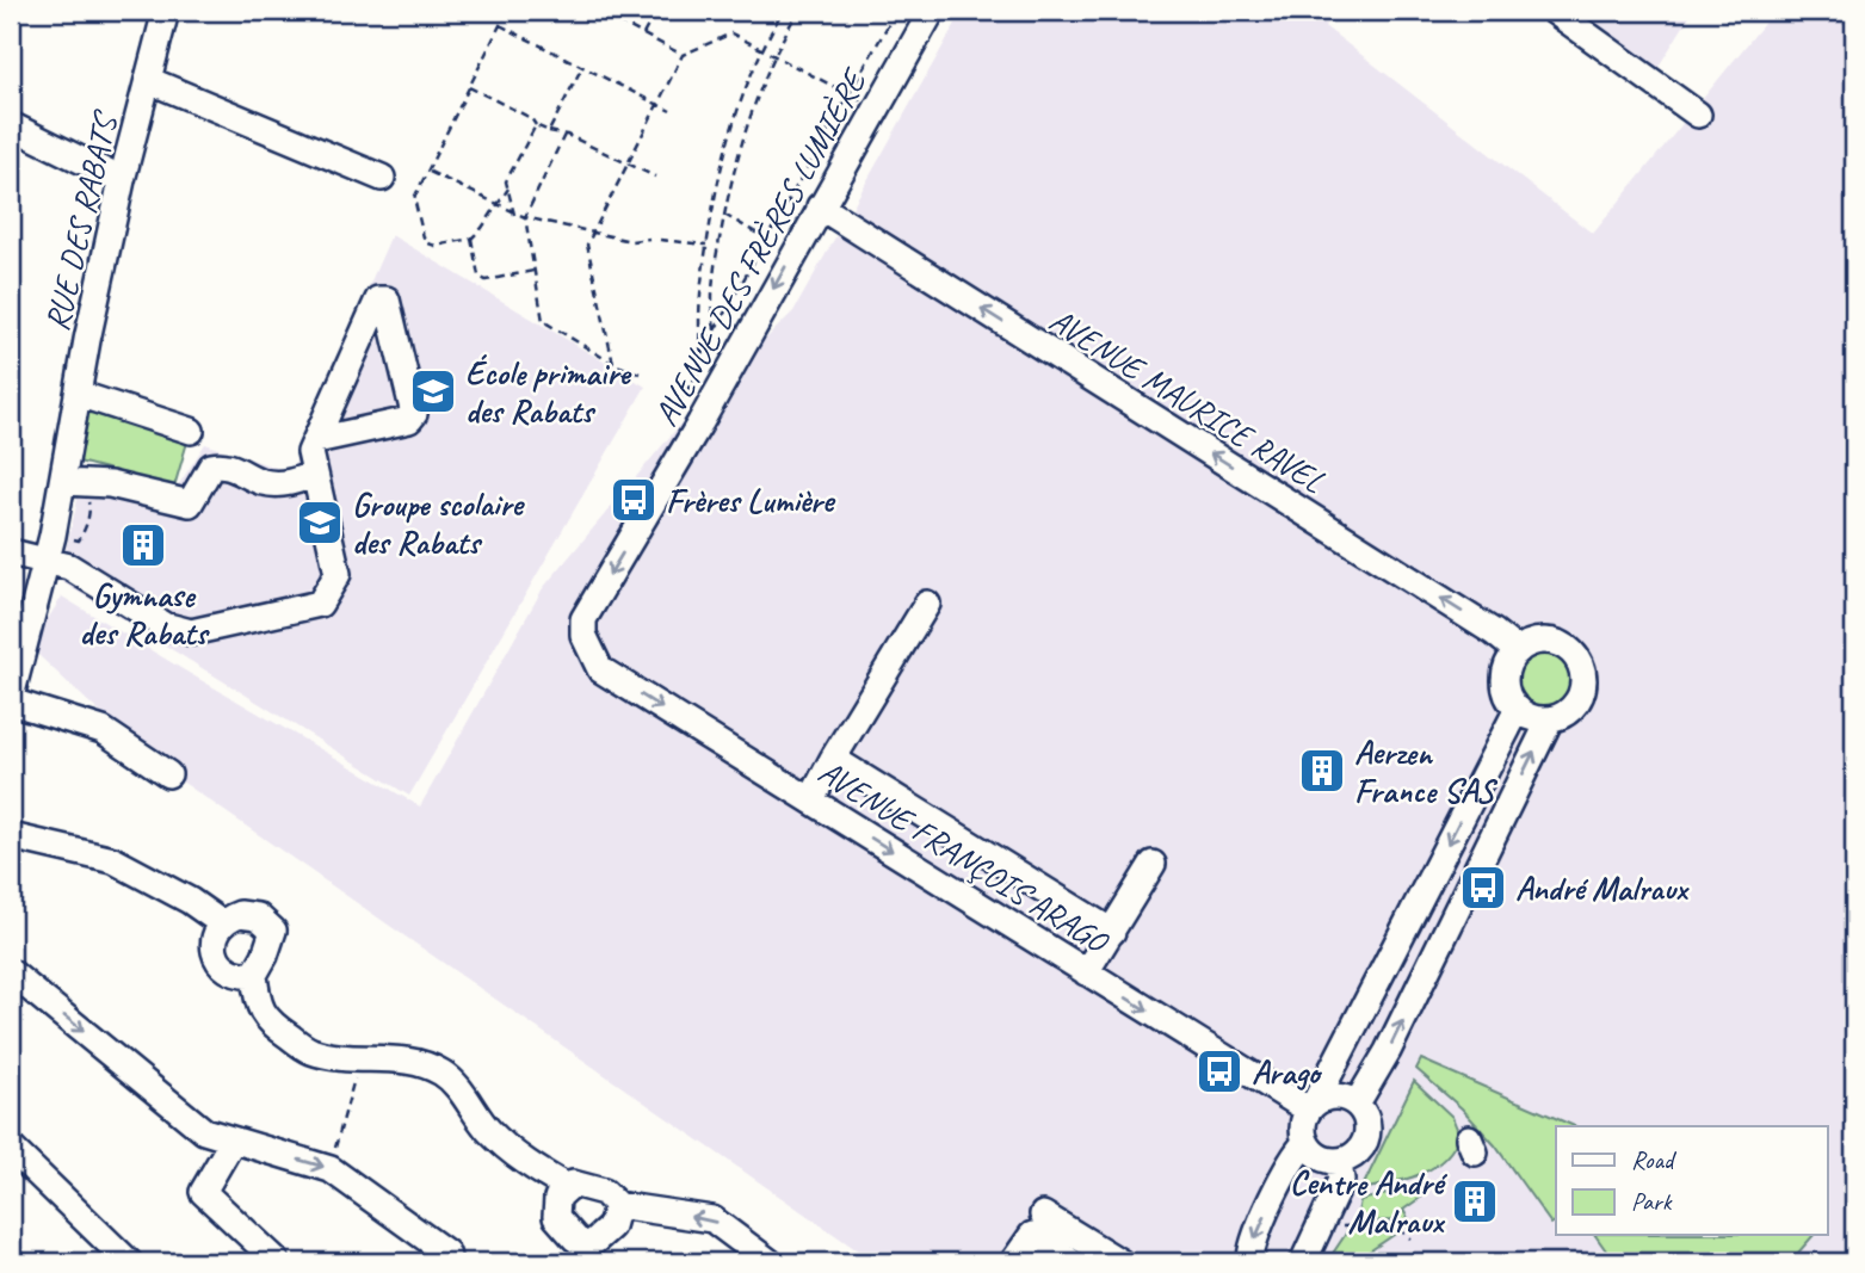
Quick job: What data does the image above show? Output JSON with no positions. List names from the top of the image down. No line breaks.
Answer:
{"streets":{"street":["RUE DES RABATS","AVENUE DES FRÈRES LUMIÈRE","AVENUE MAURICE RAVEL","AVENUE FRANÇOIS ARAGO"]},"crossings":[["AVENUE DES FRÈRES LUMIÈRE","AVENUE MAURICE RAVEL"],["AVENUE DES FRÈRES LUMIÈRE","AVENUE FRANÇOIS ARAGO"]],"one_way":["AVENUE DES FRÈRES LUMIÈRE","AVENUE MAURICE RAVEL"],"places":{"school or university":["École primaire des Rabats","Groupe scolaire des Rabats"],"bus stop":["Frères Lumière","André Malraux","Arago"],"building":["Gymnase des Rabats","Aerzen France SAS","Centre André Malraux"]},"legend":["Road","Park"]}
